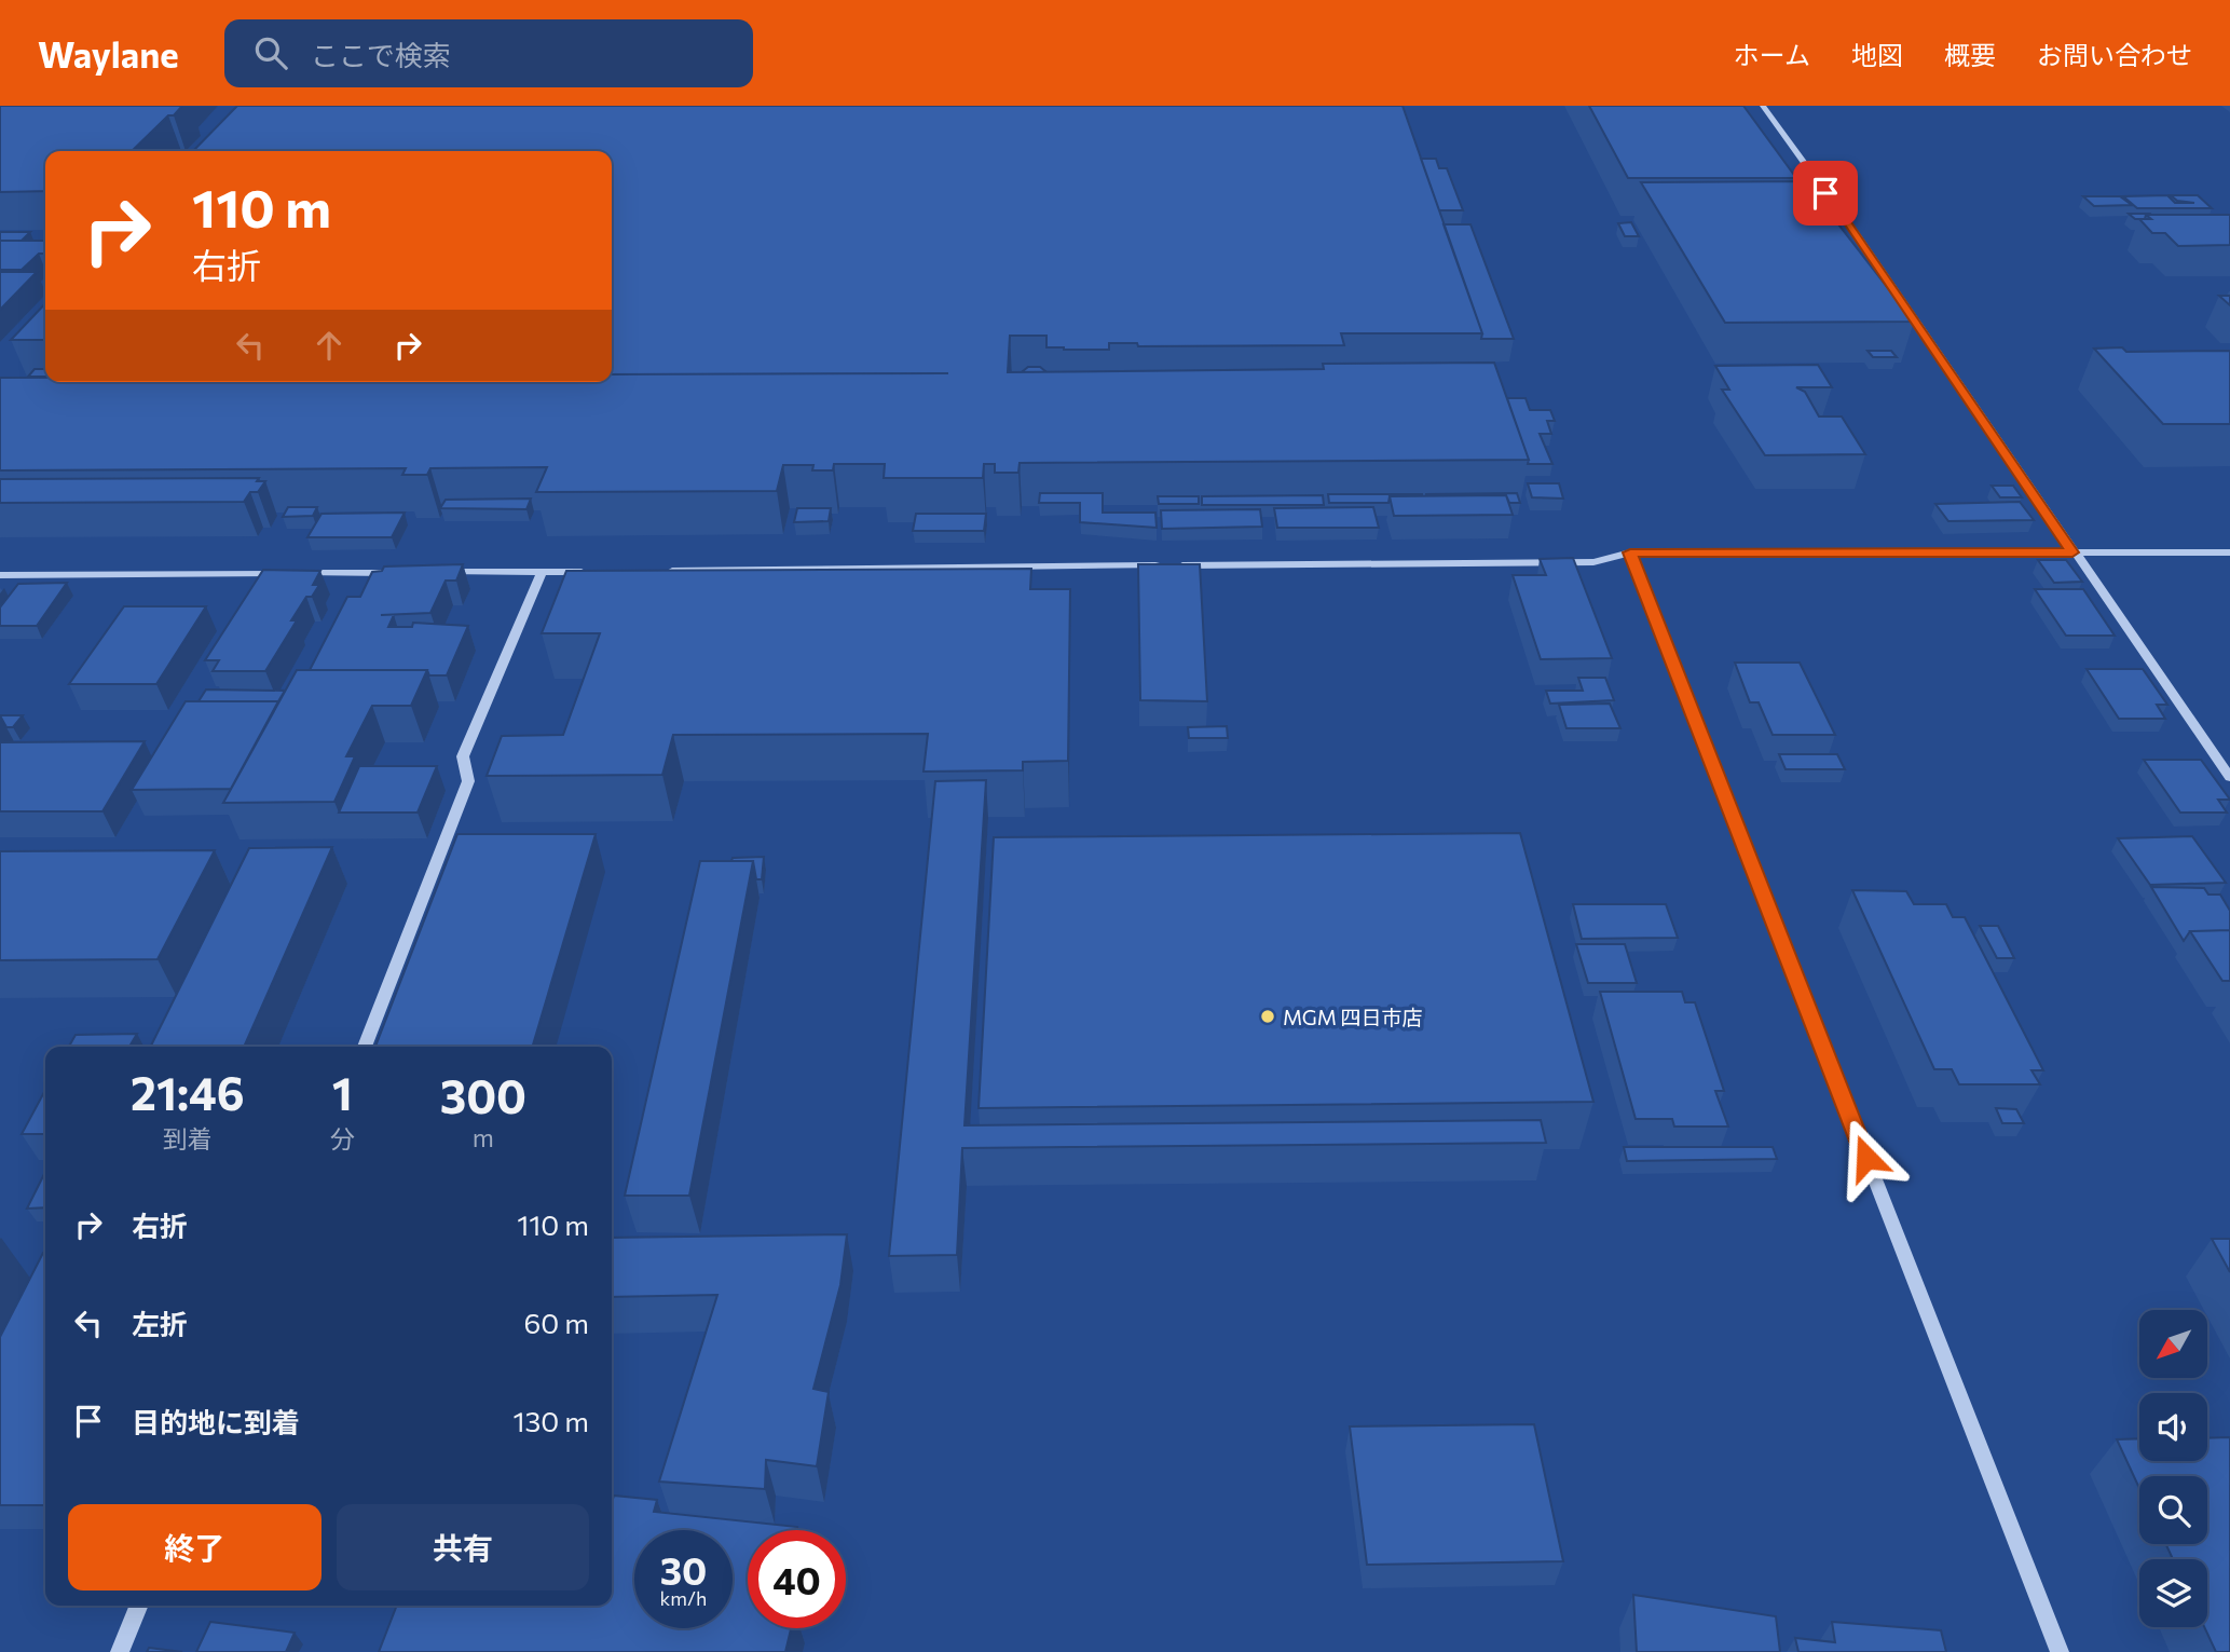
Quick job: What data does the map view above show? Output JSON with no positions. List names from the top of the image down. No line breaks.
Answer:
{"places":["MGM 四日市店"],"north":"bottom left","page":{"header":"Waylane","search":"ここで検索","nav":["ホーム","地図","概要","お問い合わせ"],"turn":["110 m","右折"],"eta":["21:46","到着","1","分","300","m"],"list":[{"name":"右折","value":"110 m"},{"name":"左折","value":"60 m"},{"name":"目的地に到着","value":"130 m"}],"buttons":["終了","共有"],"speed":"30 km/h","limit":"40"}}
